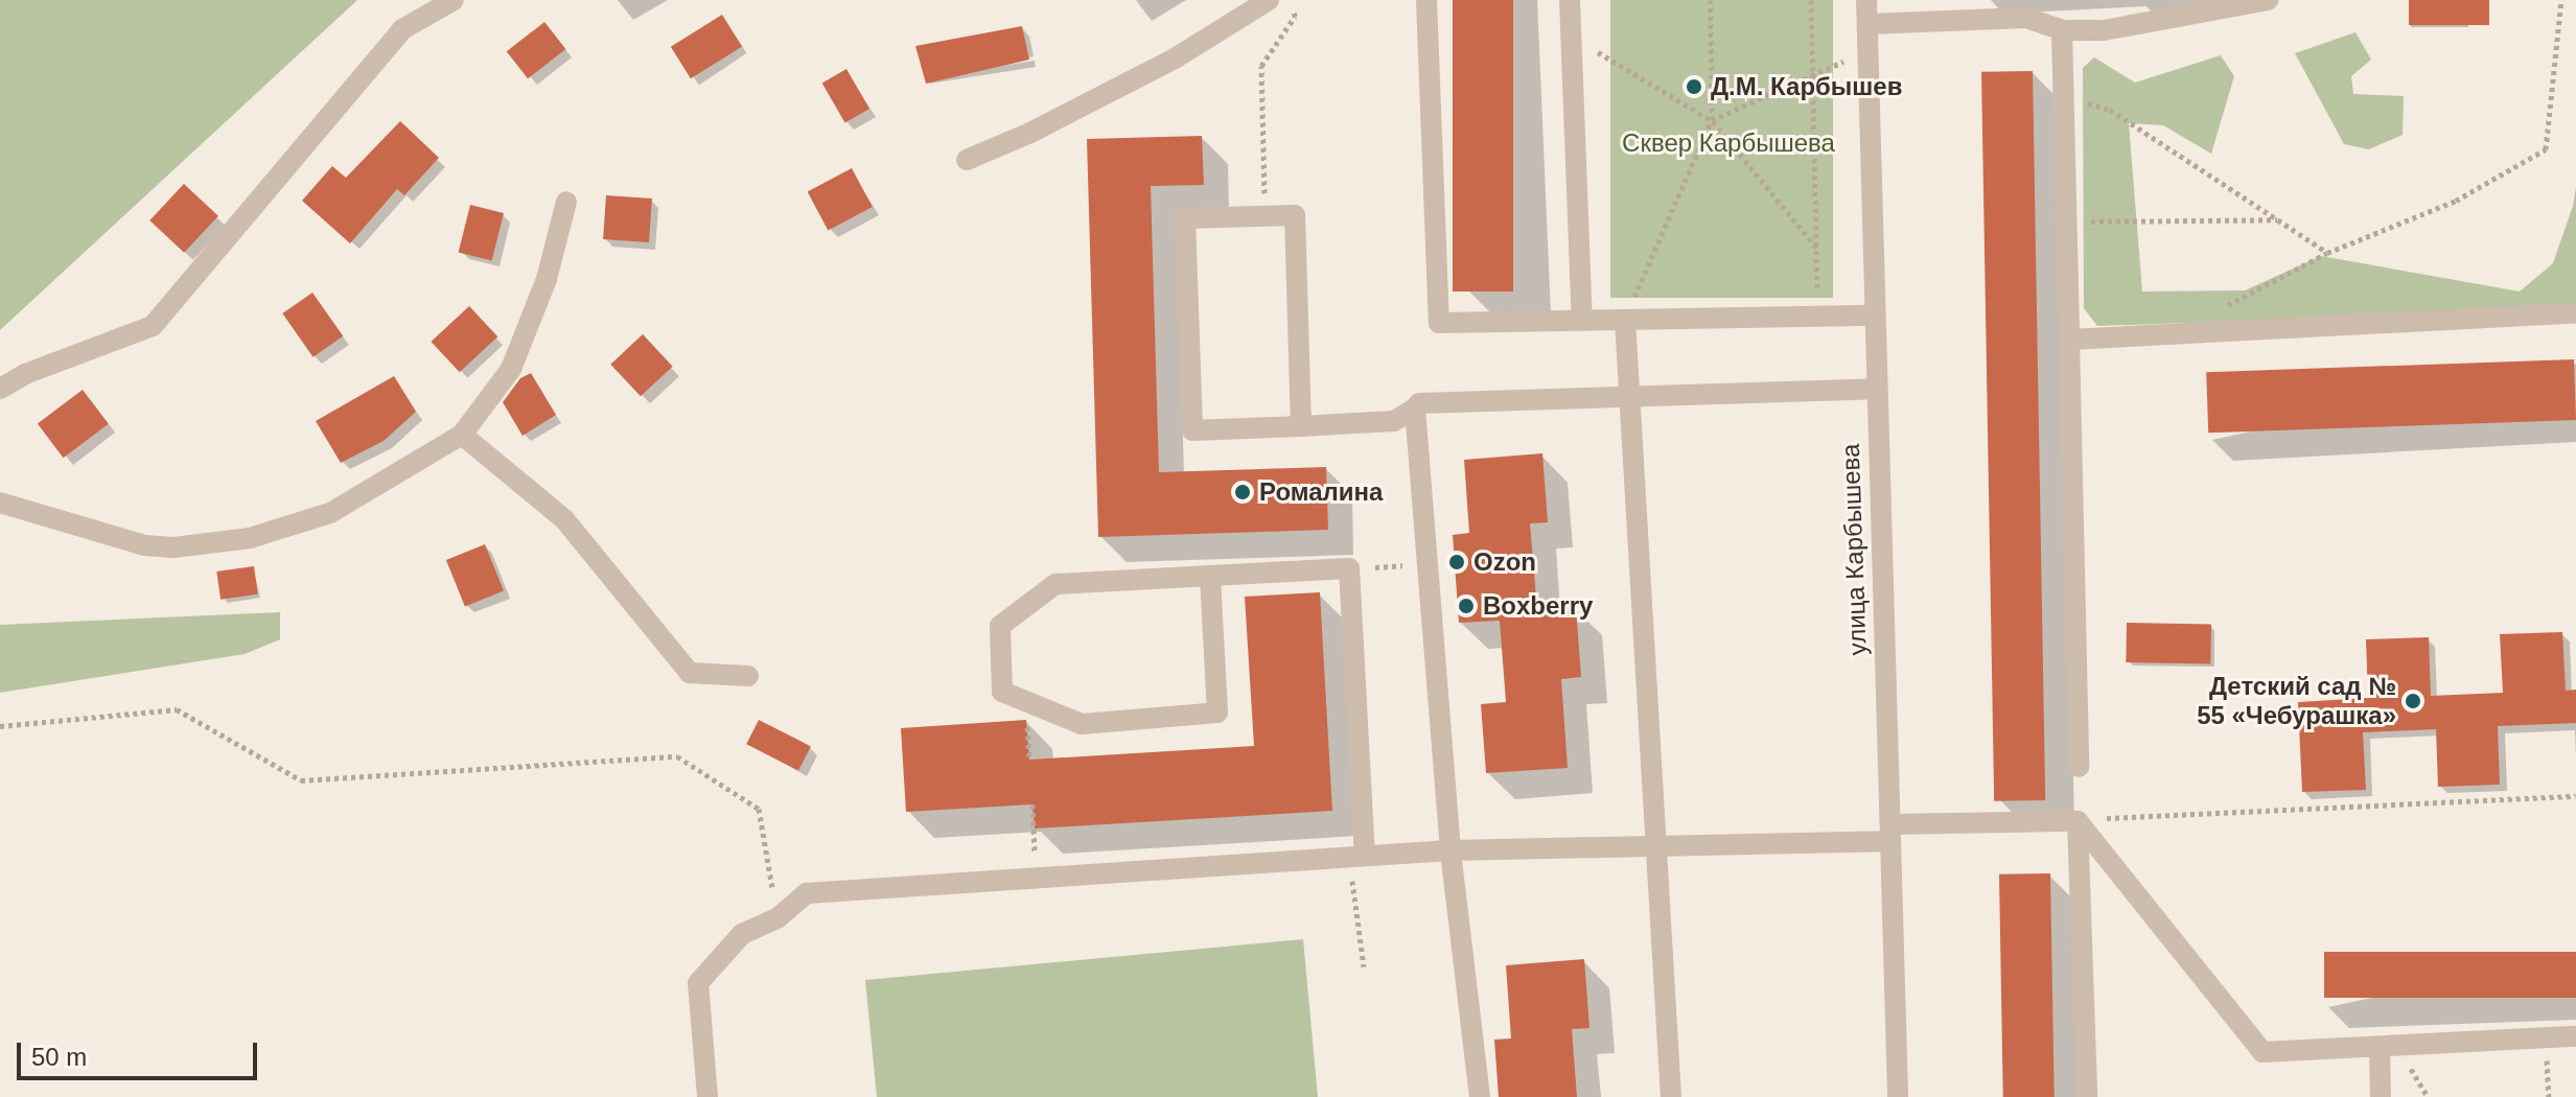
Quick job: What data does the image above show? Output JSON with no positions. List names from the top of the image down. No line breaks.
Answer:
{"streets":{"street":["улица Карбышева"]},"parks":["Сквер Карбышева"],"places":["Д.М. Карбышев","Ромалина","Ozon","Boxberry","Детский сад № 55 «Чебурашка»"],"scale_bar":"50 m"}
